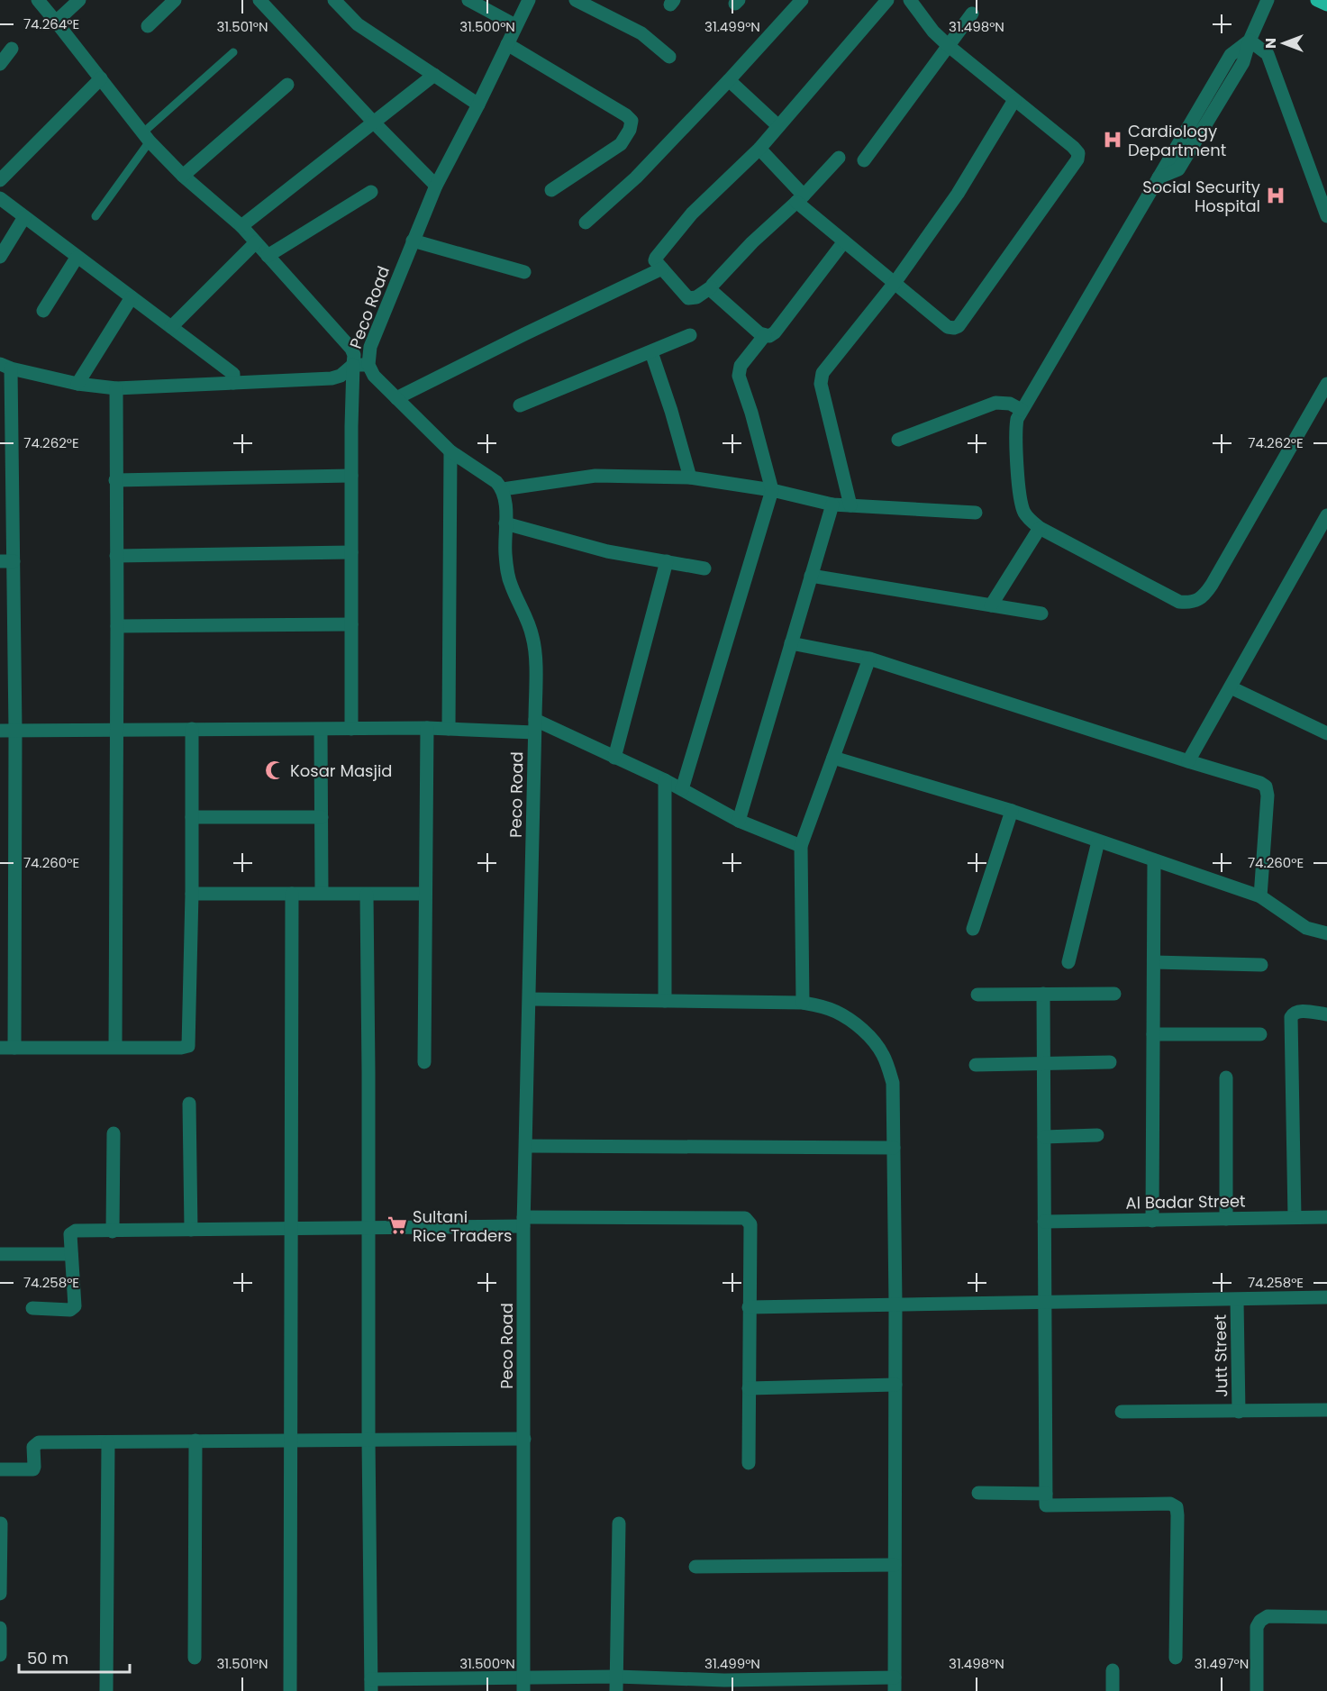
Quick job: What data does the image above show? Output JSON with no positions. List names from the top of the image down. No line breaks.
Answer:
{"streets":{"street":["Peco Road","Al Badar Street","Jutt Street"]},"places":{"hospital":["Cardiology Department","Social Security Hospital"],"mosque":["Kosar Masjid"],"supermarket":["Sultani Rice Traders"]},"scale_bar":"50 m","north":"left","coordinates":["74.264°E","31.501°N","31.500°N","31.499°N","31.498°N","74.262°E","74.260°E","74.258°E","31.497°N"]}
